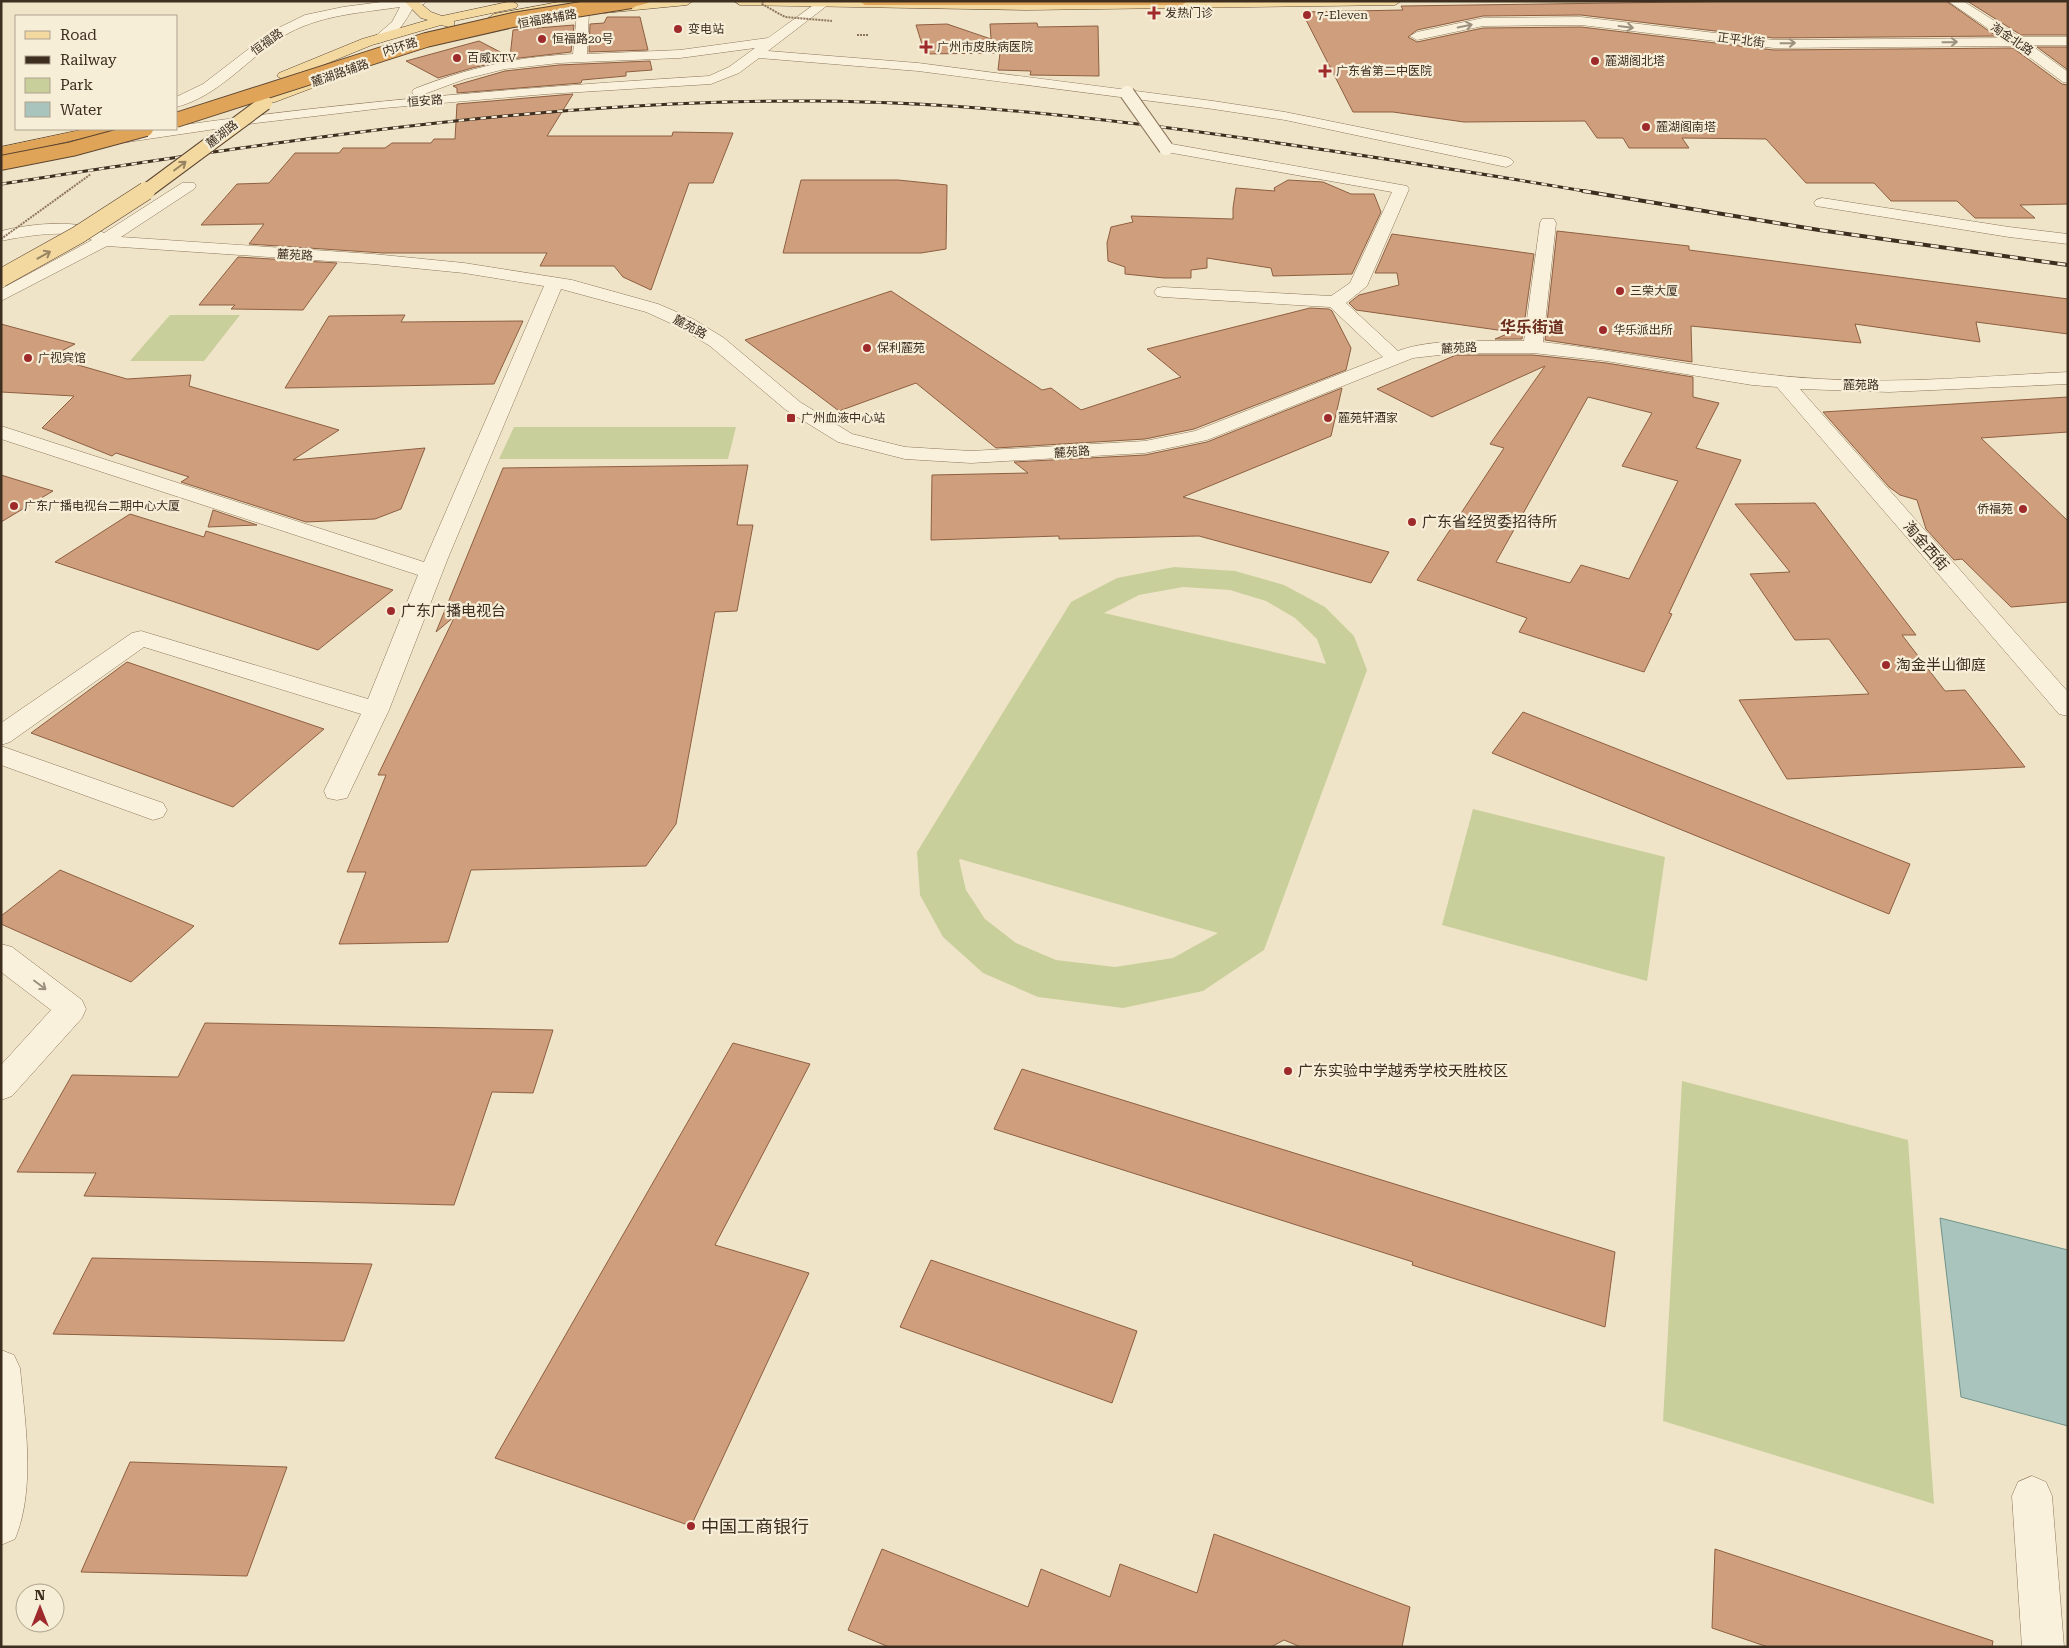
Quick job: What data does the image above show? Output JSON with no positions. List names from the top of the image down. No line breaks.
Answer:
{"streets":{"highway":["内环路"],"main road":["恒福路辅路","麓湖路辅路","麓湖路"],"street":["淘金北路","正平北街","恒福路","恒安路","麓苑路","淘金西街"]},"crossings":[["恒福路辅路","麓湖路辅路"],["淘金北路","正平北街"],["麓湖路辅路","麓湖路"],["麓苑路","淘金西街"]],"districts":["华乐街道"],"places":{"health":["发热门诊","广州市皮肤病医院","广东省第二中医院"],"other":["7-Eleven","变电站","恒福路20号","百威KTV","麓湖阁北塔","麓湖阁南塔","三荣大厦","华乐派出所","保利麓苑","广视宾馆","麓苑轩酒家","广东广播电视台二期中心大厦","侨福苑","广东省经贸委招待所","广东广播电视台","淘金半山御庭","广东实验中学越秀学校天胜校区","中国工商银行"],"transit":["广州血液中心站"]},"legend":["Road","Railway","Park","Water"],"north":"top"}
